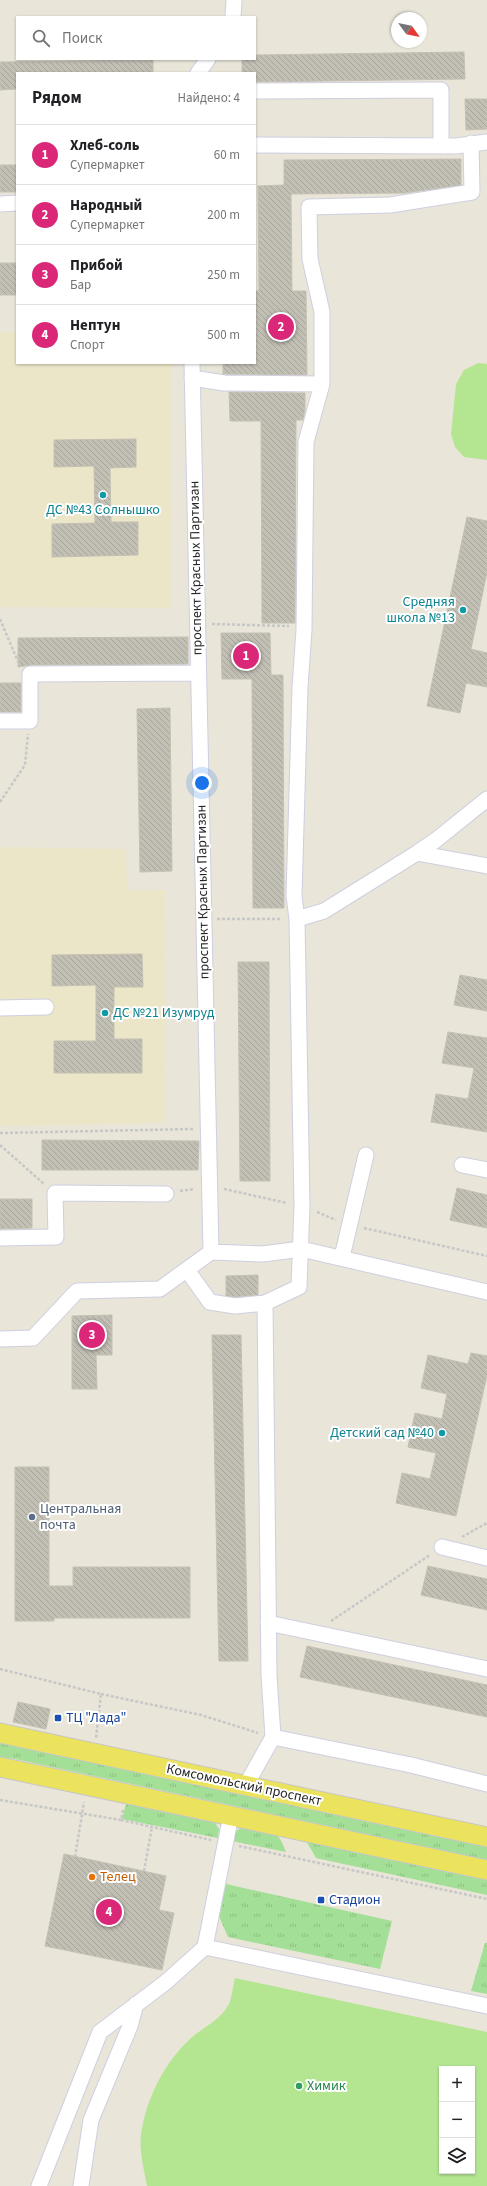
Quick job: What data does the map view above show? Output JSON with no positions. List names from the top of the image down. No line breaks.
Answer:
{"streets":{"main road":["Комсомольский проспект"],"street":["проспект Красных Партизан"]},"places":{"other":["ДС №43 Солнышко","Средняя школа №13","ДС №21 Изумруд","Детский сад №40","Центральная почта","Телец","Химик"],"transit":["ТЦ \"Лада\"","Стадион"]},"north":"bottom right","page":{"search":"Поиск","heading":["Рядом","Найдено: 4"],"list":[{"mark":"1","name":"Хлеб-соль","note":"Супермаркет","value":"60 m"},{"mark":"2","name":"Народный","note":"Супермаркет","value":"200 m"},{"mark":"3","name":"Прибой","note":"Бар","value":"250 m"},{"mark":"4","name":"Нептун","note":"Спорт","value":"500 m"}],"pins":["2","1","3","4"],"map_buttons":["+","−"]}}
